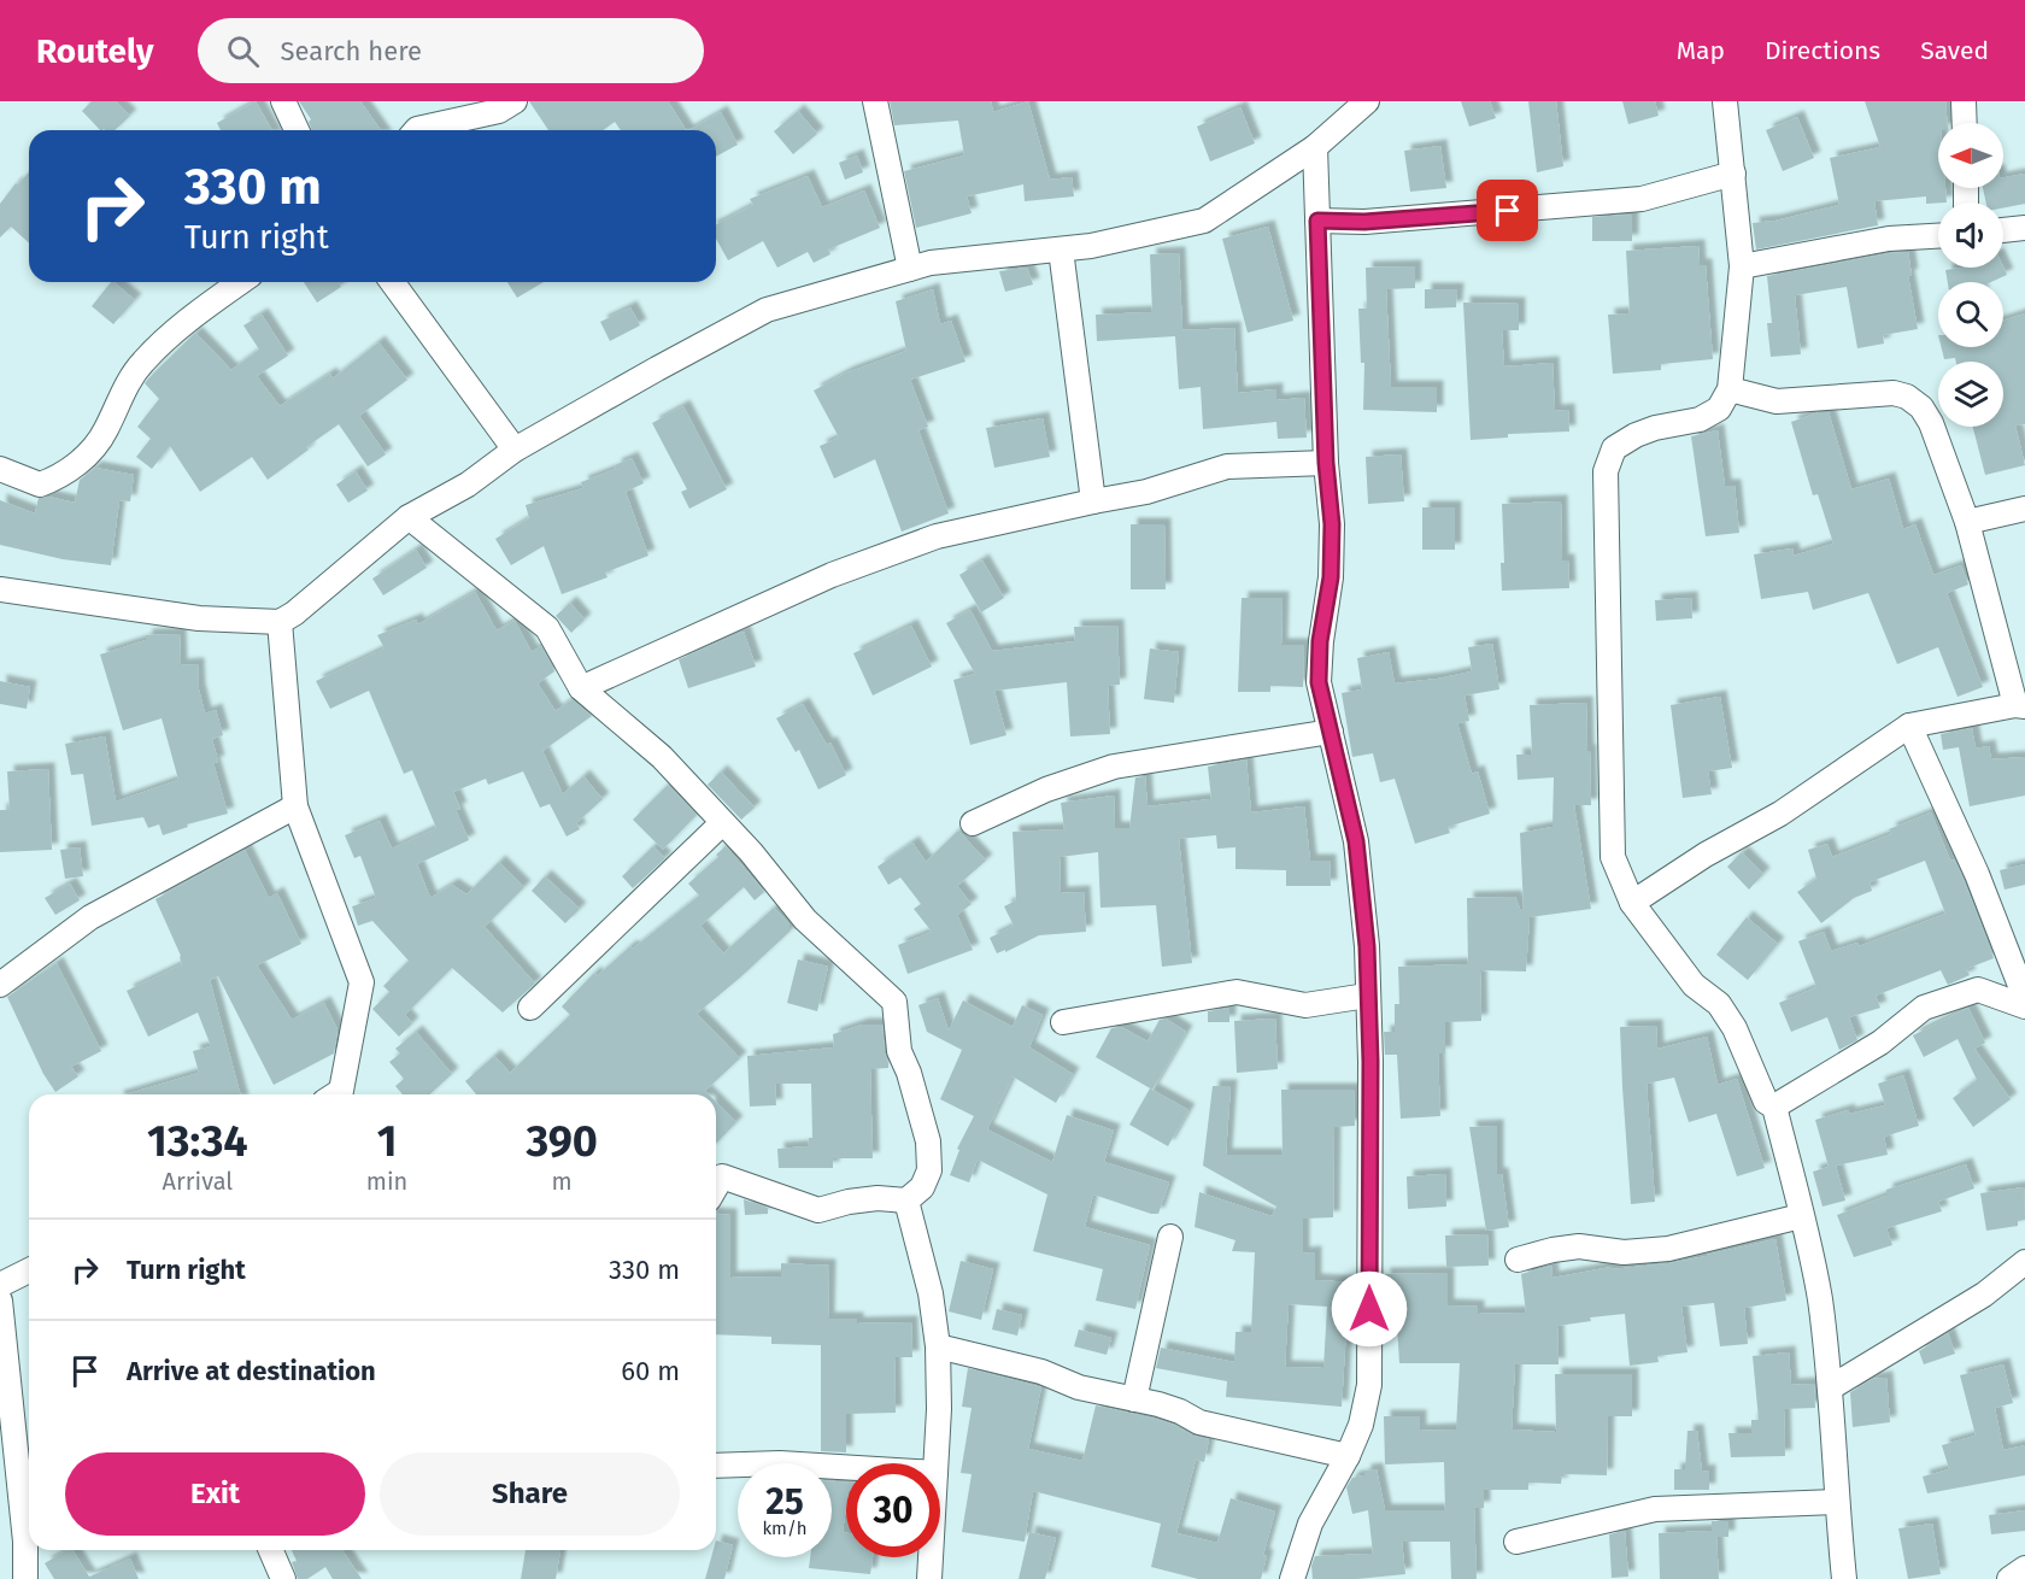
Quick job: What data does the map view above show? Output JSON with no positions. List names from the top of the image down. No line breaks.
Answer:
{"north":"left","page":{"header":"Routely","search":"Search here","nav":["Map","Directions","Saved"],"turn":["330 m","Turn right"],"eta":["13:34","Arrival","1","min","390","m"],"list":[{"name":"Turn right","value":"330 m"},{"name":"Arrive at destination","value":"60 m"}],"buttons":["Exit","Share"],"speed":"25 km/h","limit":"30"}}
